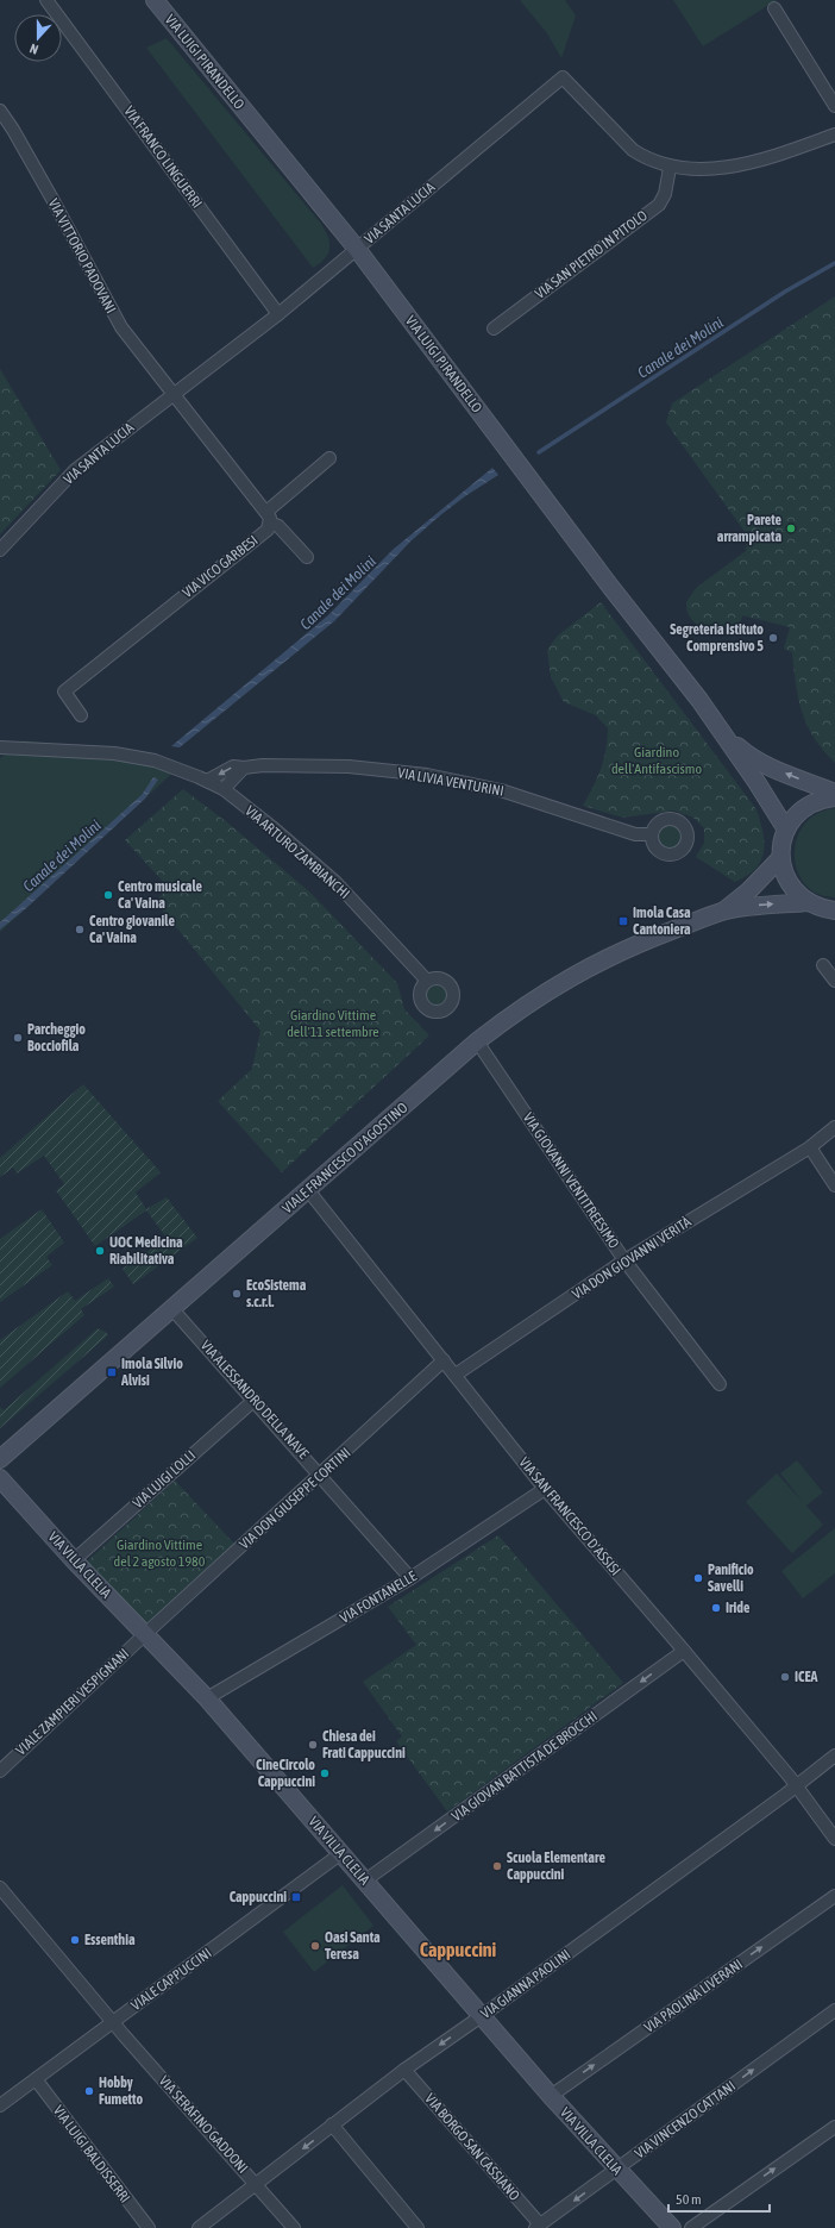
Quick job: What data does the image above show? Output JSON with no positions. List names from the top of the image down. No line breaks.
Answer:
{"streets":{"street":["VIA LUIGI PIRANDELLO","VIA FRANCO LINGUERRI","VIA SANTA LUCIA","VIA SAN PIETRO IN PITOLO","VIA VITTORIO PADOVANI","VIA VICO GARBESI","VIA LIVIA VENTURINI","VIA ARTURO ZAMBIANCHI","VIALE FRANCESCO D'AGOSTINO","VIA GIOVANNI VENTITREESIMO","VIA DON GIOVANNI VERITÀ","VIA ALESSANDRO DELLA NAVE","VIA LUIGI LOLLI","VIA DON GIUSEPPE CORTINI","VIA SAN FRANCESCO D'ASSISI","VIA VILLA CLELIA","VIA FONTANELLE","VIALE ZAMPIERI VESPIGNANI","VIA GIOVAN BATTISTA DE BROCCHI","VIALE CAPPUCCINI","VIA GIANNA PAOLINI","VIA PAOLINA LIVERANI","VIA VINCENZO CATTANI","VIA SERAFINO GADDONI","VIA BORGO SAN CASSIANO","VIA LUIGI BALDISSERRI"]},"crossings":[["VIA LUIGI PIRANDELLO","VIA SANTA LUCIA"],["VIA LUIGI PIRANDELLO","VIALE FRANCESCO D'AGOSTINO"],["VIA FRANCO LINGUERRI","VIA SANTA LUCIA"],["VIA SANTA LUCIA","VIA SAN PIETRO IN PITOLO"],["VIA SANTA LUCIA","VIA VITTORIO PADOVANI"],["VIALE FRANCESCO D'AGOSTINO","VIA GIOVANNI VENTITREESIMO"],["VIALE FRANCESCO D'AGOSTINO","VIA ALESSANDRO DELLA NAVE"],["VIALE FRANCESCO D'AGOSTINO","VIA SAN FRANCESCO D'ASSISI"],["VIA GIOVANNI VENTITREESIMO","VIA DON GIOVANNI VERITÀ"],["VIA DON GIOVANNI VERITÀ","VIA SAN FRANCESCO D'ASSISI"],["VIA ALESSANDRO DELLA NAVE","VIA LUIGI LOLLI"],["VIA ALESSANDRO DELLA NAVE","VIA DON GIUSEPPE CORTINI"],["VIA ALESSANDRO DELLA NAVE","VIA FONTANELLE"],["VIA LUIGI LOLLI","VIA VILLA CLELIA"],["VIA DON GIUSEPPE CORTINI","VIA SAN FRANCESCO D'ASSISI"],["VIA DON GIUSEPPE CORTINI","VIA VILLA CLELIA"],["VIA DON GIUSEPPE CORTINI","VIALE ZAMPIERI VESPIGNANI"],["VIA SAN FRANCESCO D'ASSISI","VIA FONTANELLE"],["VIA SAN FRANCESCO D'ASSISI","VIA GIOVAN BATTISTA DE BROCCHI"],["VIA SAN FRANCESCO D'ASSISI","VIA GIANNA PAOLINI"],["VIA VILLA CLELIA","VIA FONTANELLE"],["VIA VILLA CLELIA","VIALE ZAMPIERI VESPIGNANI"],["VIA VILLA CLELIA","VIA GIOVAN BATTISTA DE BROCCHI"],["VIA VILLA CLELIA","VIALE CAPPUCCINI"],["VIA VILLA CLELIA","VIA GIANNA PAOLINI"],["VIA VILLA CLELIA","VIA PAOLINA LIVERANI"],["VIA VILLA CLELIA","VIA VINCENZO CATTANI"],["VIALE CAPPUCCINI","VIA SERAFINO GADDONI"],["VIALE CAPPUCCINI","VIA LUIGI BALDISSERRI"],["VIA GIANNA PAOLINI","VIA SERAFINO GADDONI"],["VIA GIANNA PAOLINI","VIA BORGO SAN CASSIANO"],["VIA VINCENZO CATTANI","VIA BORGO SAN CASSIANO"]],"one_way":["VIA GIOVAN BATTISTA DE BROCCHI","VIA PAOLINA LIVERANI"],"districts":["Cappuccini"],"water":["Canale dei Molini"],"parks":["Giardino dell'Antifascismo","Giardino Vittime dell'11 settembre","Giardino Vittime del 2 agosto 1980"],"places":{"other":["Parete arrampicata","Segreteria Istituto Comprensivo 5","Centro musicale Ca' Vaina","Centro giovanile Ca' Vaina","Parcheggio Bocciofila","UOC Medicina Riabilitativa","EcoSistema s.c.r.l.","Panificio Savelli","Iride","ICEA","Chiesa dei Frati Cappuccini","CineCircolo Cappuccini","Scuola Elementare Cappuccini","Essenthia","Oasi Santa Teresa","Hobby Fumetto"],"transit":["Imola Casa Cantoniera","Imola Silvio Alvisi","Cappuccini"]},"scale_bar":"50 m","north":"bottom"}
